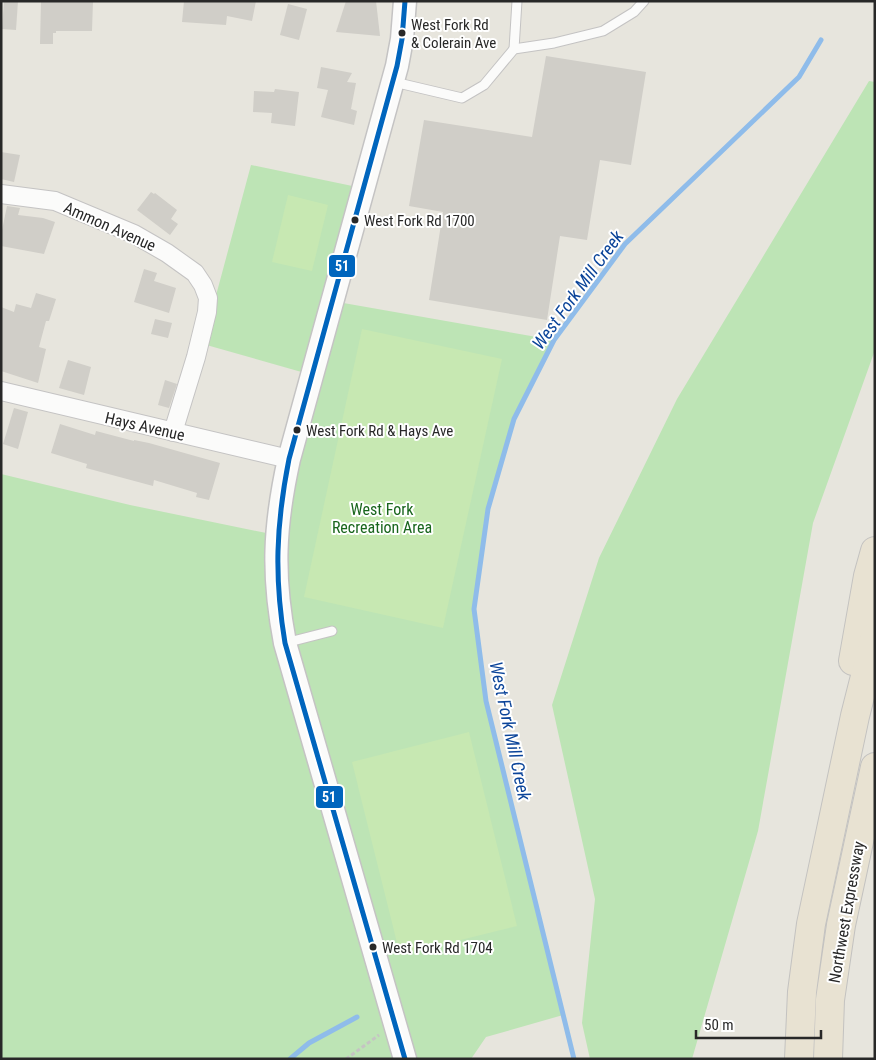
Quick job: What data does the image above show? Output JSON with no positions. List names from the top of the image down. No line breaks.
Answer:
{"streets":{"highway":["Northwest Expressway"],"street":["Ammon Avenue","Hays Avenue"]},"crossings":[["Ammon Avenue","Hays Avenue"]],"water":["West Fork Mill Creek"],"parks":["West Fork Recreation Area"],"places":["West Fork Rd & Colerain Ave","West Fork Rd 1700","West Fork Rd & Hays Ave","West Fork Rd 1704"],"lines":["transit line 51"],"scale_bar":"50 m"}
